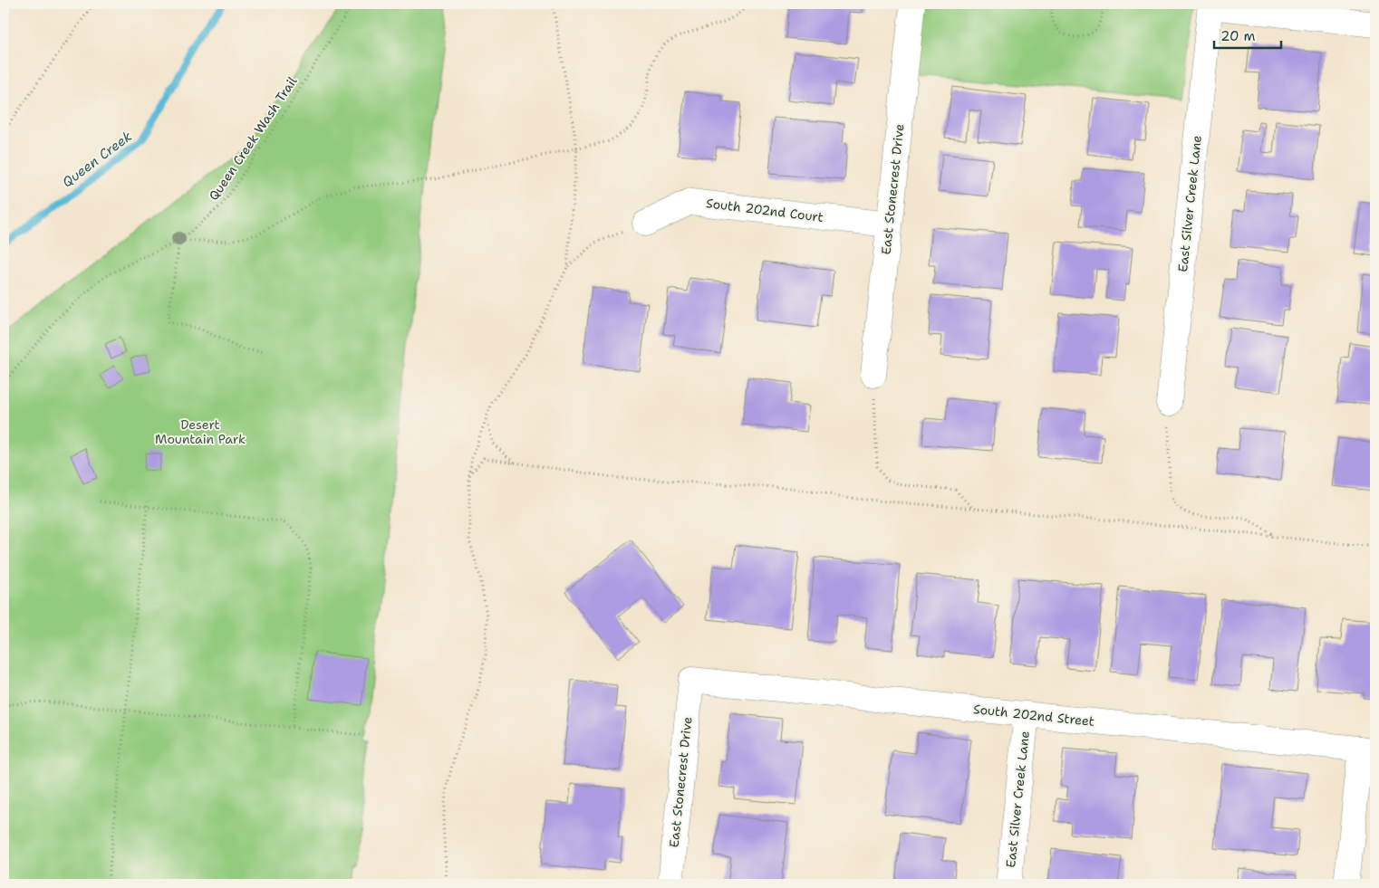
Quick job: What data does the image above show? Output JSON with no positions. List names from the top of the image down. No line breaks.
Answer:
{"streets":{"street":["East Stonecrest Drive","East Silver Creek Lane","South 202nd Court","South 202nd Street"],"path":["Queen Creek Wash Trail"]},"crossings":[["East Stonecrest Drive","South 202nd Court"],["East Stonecrest Drive","South 202nd Street"],["East Silver Creek Lane","South 202nd Street"]],"water":["Queen Creek"],"parks":["Desert Mountain Park"],"scale_bar":"20 m"}
